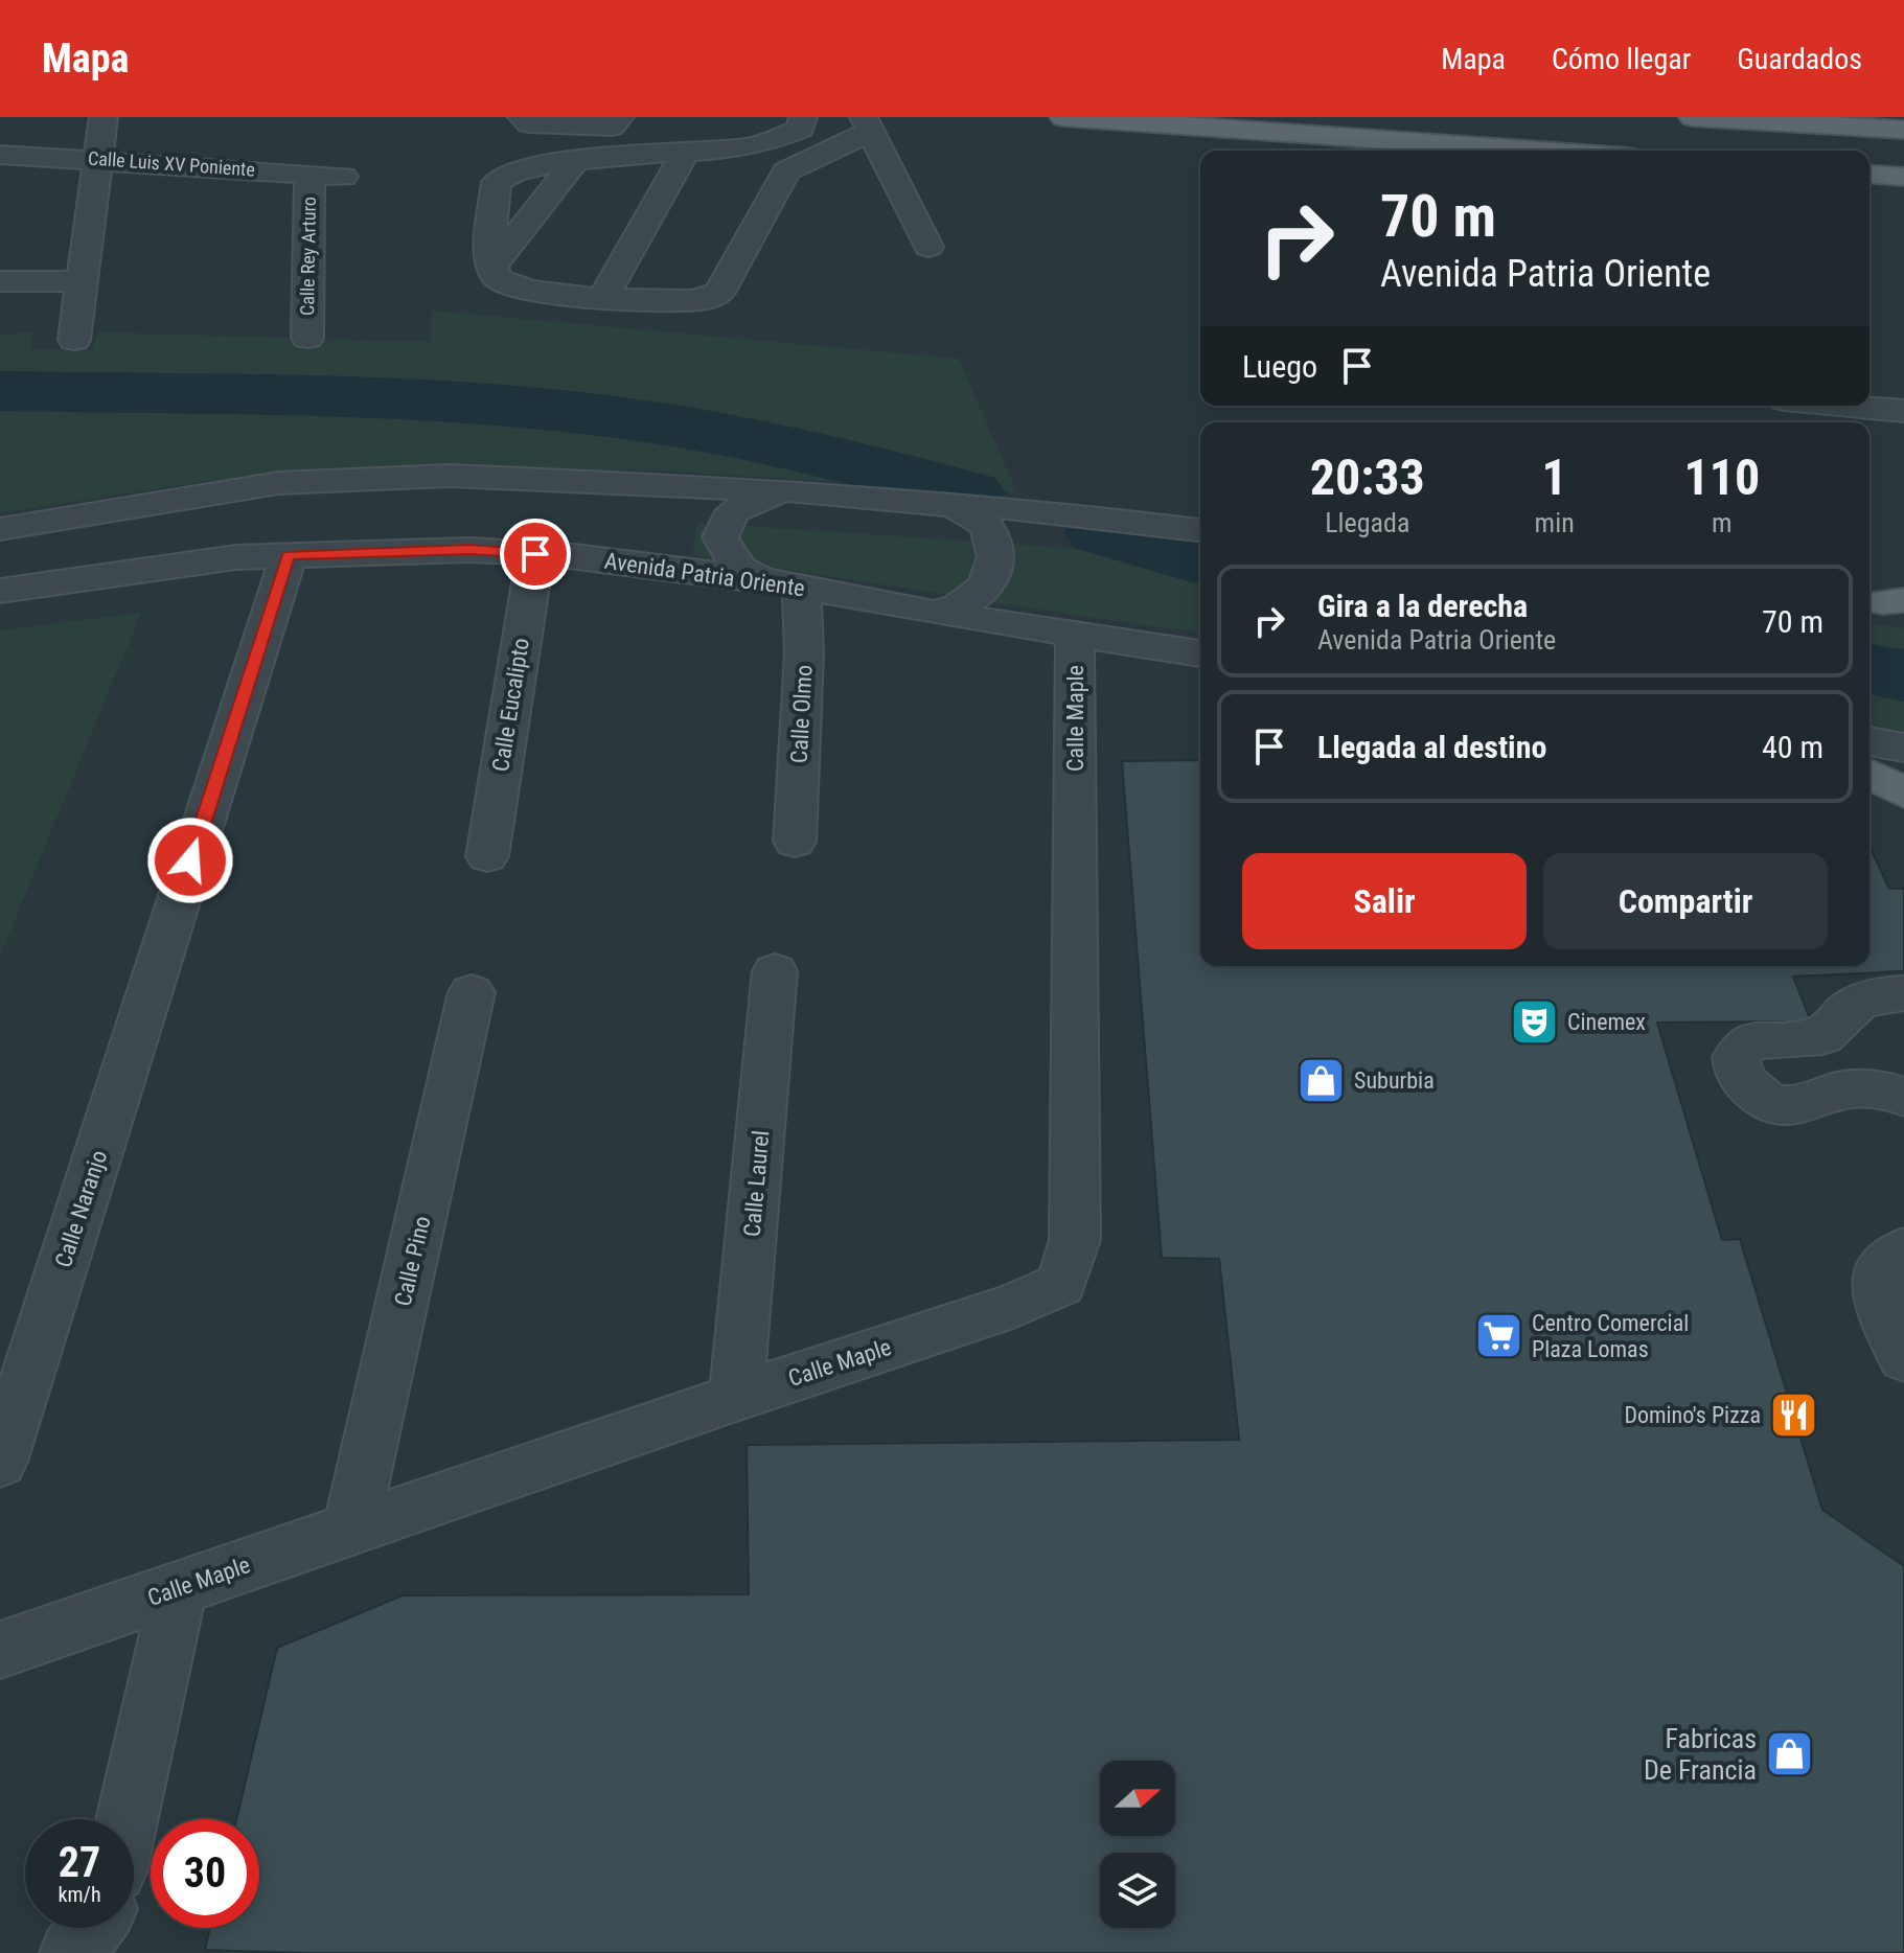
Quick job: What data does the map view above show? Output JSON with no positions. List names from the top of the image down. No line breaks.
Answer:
{"streets":{"street":["Calle Luis XV Poniente","Calle Rey Arturo","Avenida Patria Oriente","Calle Eucalipto","Calle Olmo","Calle Maple","Calle Laurel","Calle Naranjo","Calle Pino"]},"crossings":[["Calle Luis XV Poniente","Calle Rey Arturo"],["Avenida Patria Oriente","Calle Eucalipto"],["Avenida Patria Oriente","Calle Olmo"],["Avenida Patria Oriente","Calle Maple"],["Avenida Patria Oriente","Calle Naranjo"],["Calle Maple","Calle Laurel"],["Calle Maple","Calle Pino"]],"places":{"theatre":["Cinemex"],"shop":["Suburbia","Fabricas De Francia"],"supermarket":["Centro Comercial Plaza Lomas"],"restaurant":["Domino's Pizza"]},"north":"right","page":{"header":"Mapa","nav":["Mapa","Cómo llegar","Guardados"],"turn":["70 m","Avenida Patria Oriente"],"then":"Luego","eta":["20:33","Llegada","1","min","110","m"],"list":[{"name":"Gira a la derecha","note":"Avenida Patria Oriente","value":"70 m"},{"name":"Llegada al destino","value":"40 m"}],"buttons":["Salir","Compartir"],"speed":"27 km/h","limit":"30"}}
